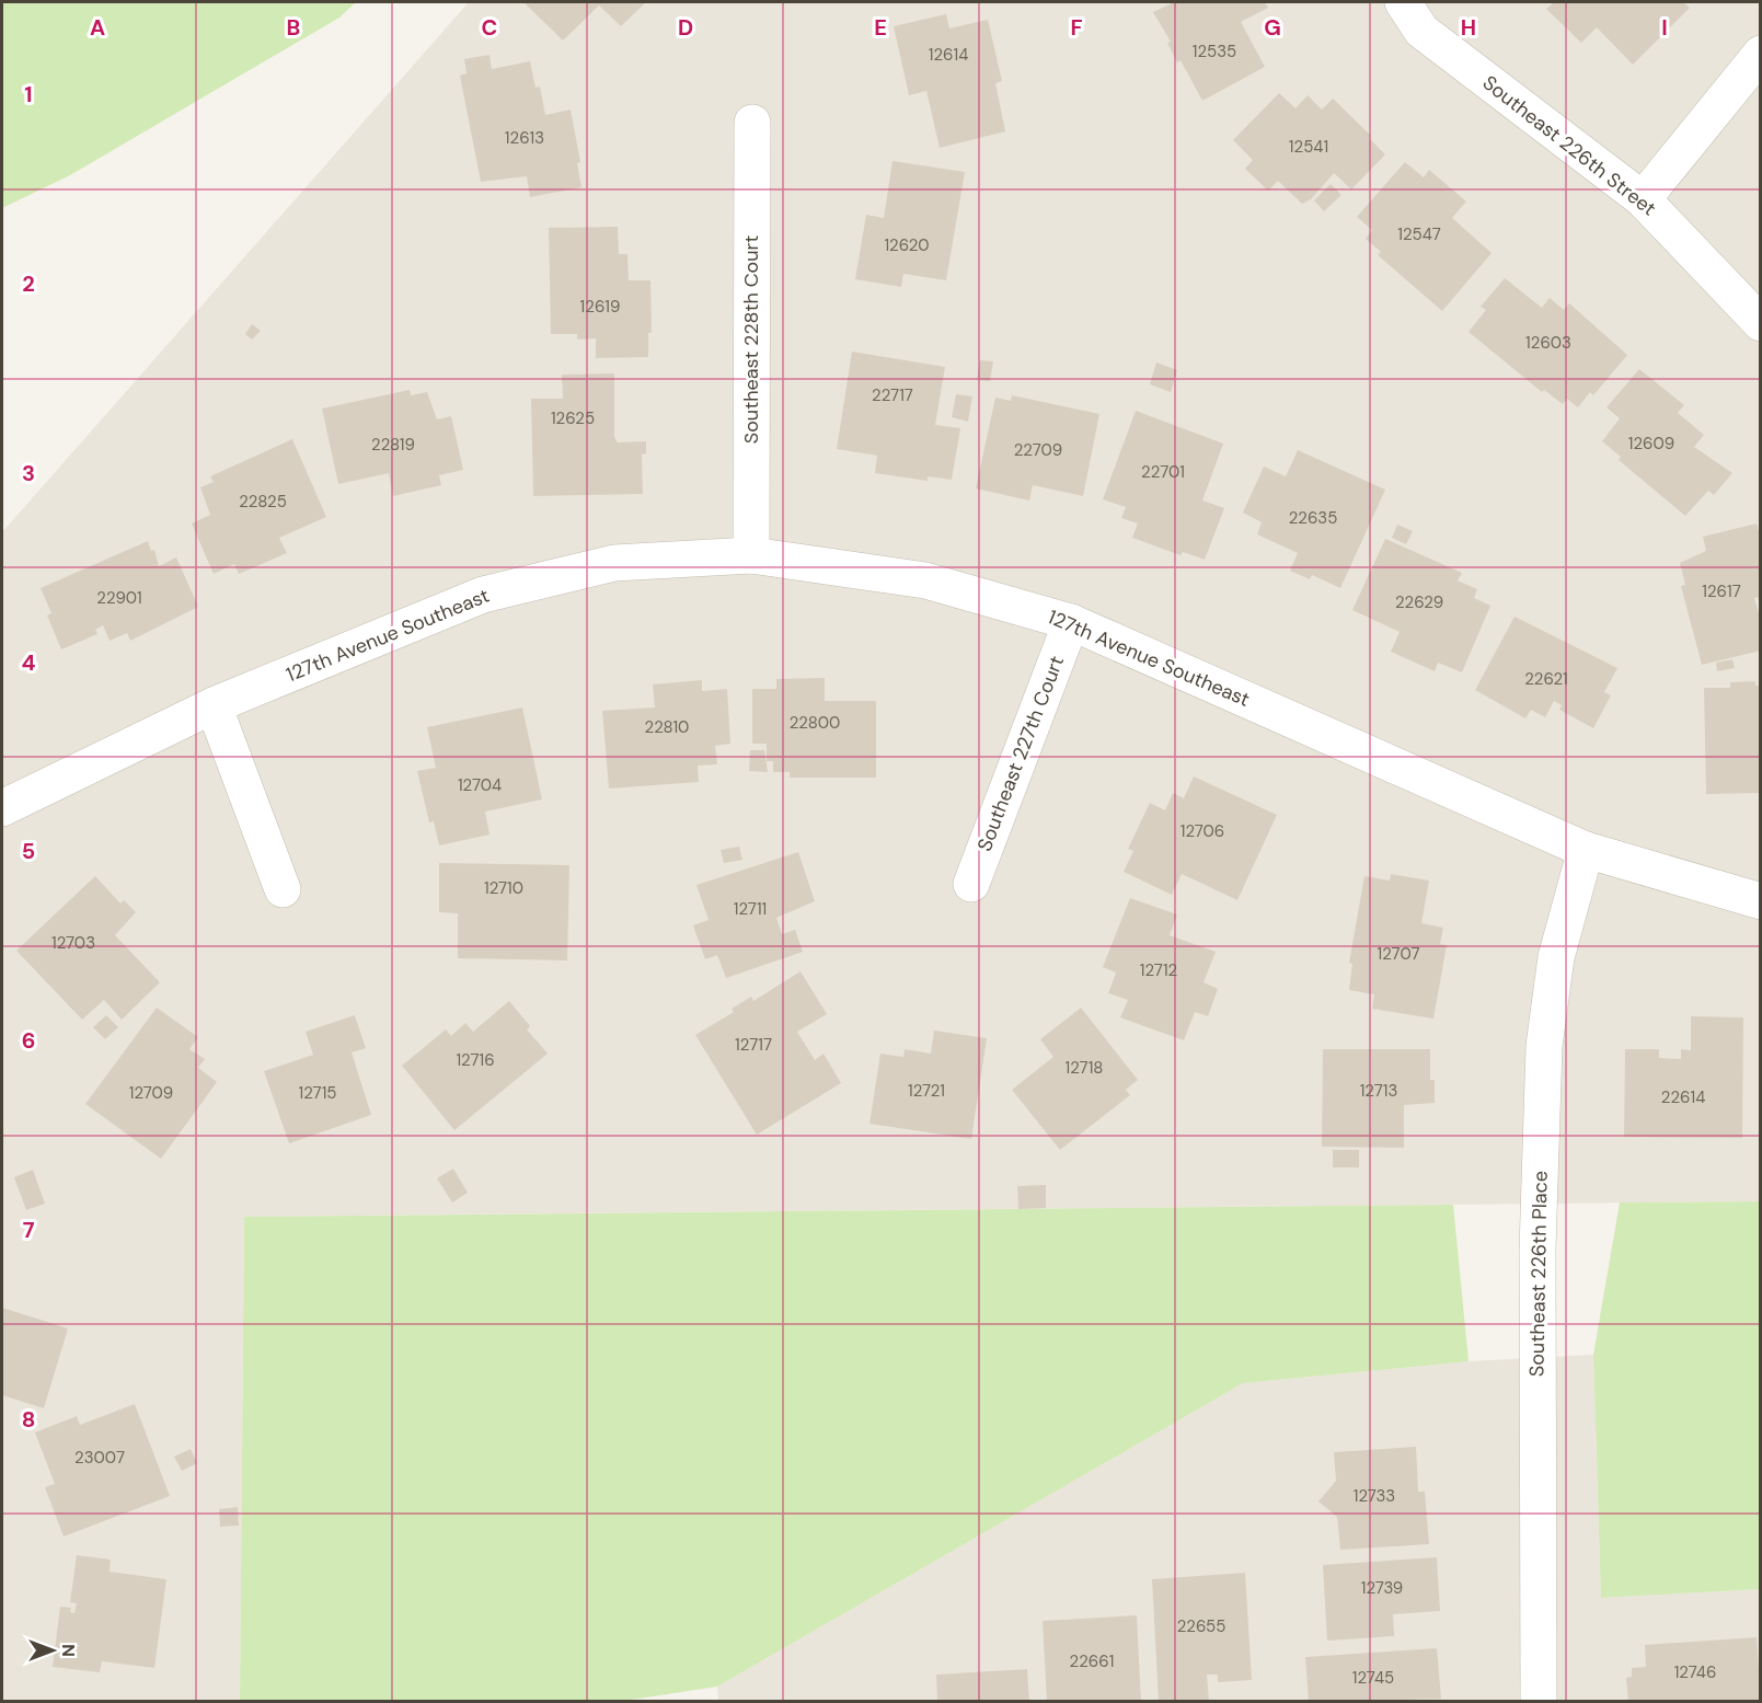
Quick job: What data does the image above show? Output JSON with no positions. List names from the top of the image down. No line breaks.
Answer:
{"streets":{"street":["Southeast 226th Street","Southeast 228th Court","127th Avenue Southeast","Southeast 227th Court","Southeast 226th Place"]},"crossings":[["Southeast 228th Court","127th Avenue Southeast"],["127th Avenue Southeast","Southeast 227th Court"],["127th Avenue Southeast","Southeast 226th Place"]],"house_numbers":["12535","12614","12613","12541","12547","12620","12619","12603","22717","12625","12609","22819","22709","22701","22825","22635","12617","22901","22629","22621","22800","22810","12704","12706","12710","12711","12703","12707","12712","12717","12716","12718","12721","12713","12709","12715","22614","23007","12733","12739","22655","22661","12746","12745"],"north":"right","grid":{"columns":["A","B","C","D","E","F","G","H","I"],"rows":["1","2","3","4","5","6","7","8"]}}
